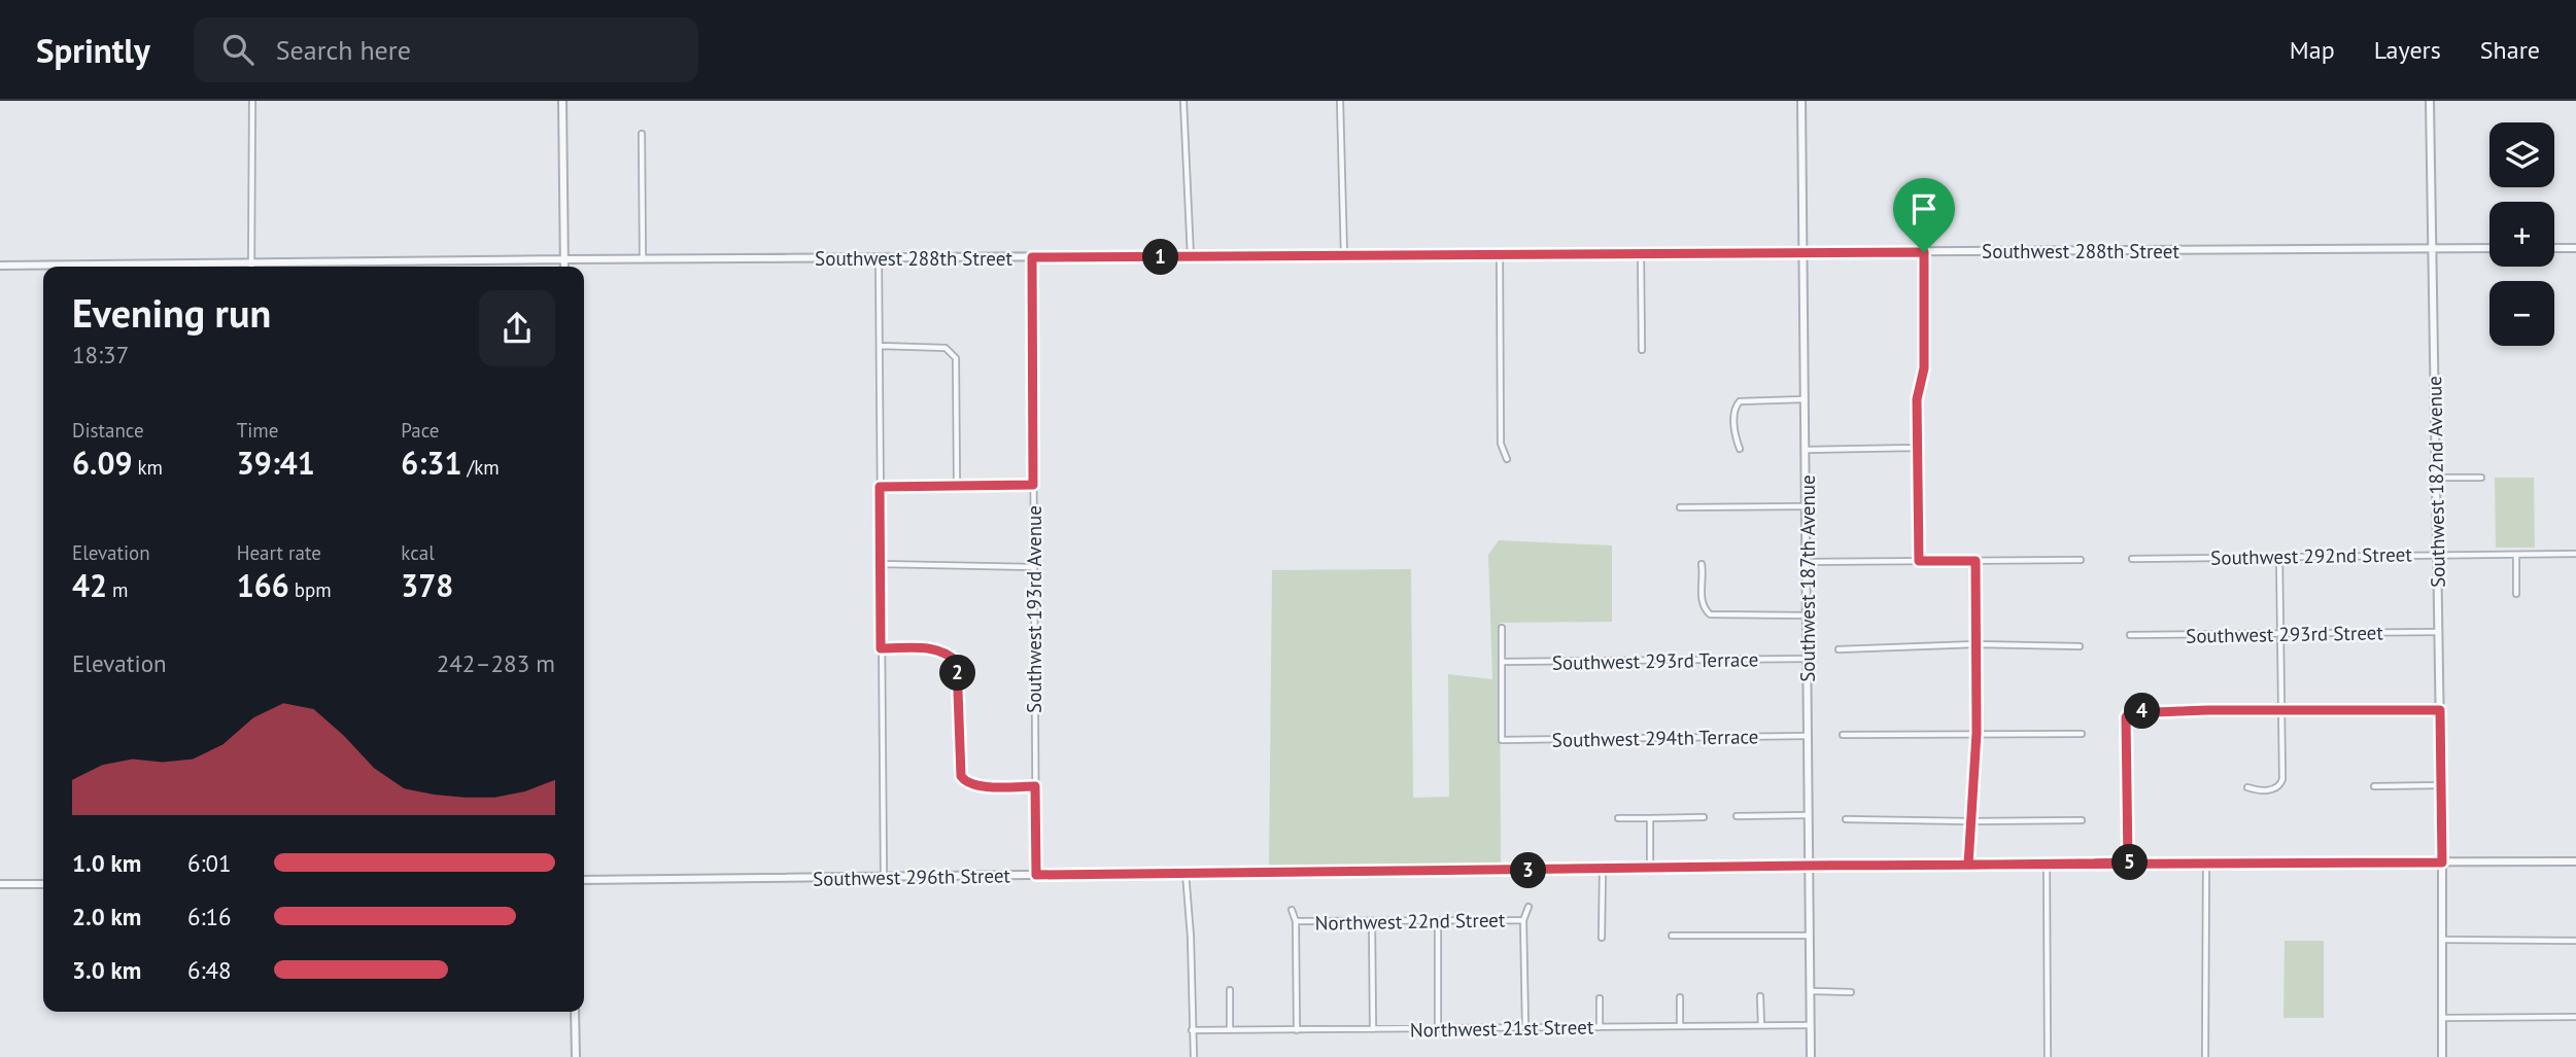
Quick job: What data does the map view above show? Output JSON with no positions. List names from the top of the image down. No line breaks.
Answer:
{"streets":{"street":["Southwest 288th Street","Southwest 182nd Avenue","Southwest 292nd Street","Southwest 187th Avenue","Southwest 193rd Avenue","Southwest 293rd Street","Southwest 293rd Terrace","Southwest 294th Terrace","Southwest 296th Street","Northwest 22nd Street","Northwest 21st Street"]},"crossings":[["Southwest 288th Street","Southwest 182nd Avenue"],["Southwest 288th Street","Southwest 187th Avenue"],["Southwest 288th Street","Southwest 193rd Avenue"],["Southwest 182nd Avenue","Southwest 292nd Street"],["Southwest 182nd Avenue","Southwest 293rd Street"],["Southwest 187th Avenue","Southwest 293rd Terrace"],["Southwest 187th Avenue","Southwest 294th Terrace"],["Southwest 187th Avenue","Southwest 296th Street"],["Southwest 187th Avenue","Northwest 21st Street"],["Southwest 193rd Avenue","Southwest 296th Street"],["Southwest 293rd Terrace","Southwest 294th Terrace"]],"page":{"header":"Sprintly","search":"Search here","nav":["Map","Layers","Share"],"map_buttons":["+","−"],"pins":["1","2","4","5","3"],"heading":["Evening run","18:37"],"stats":[["Distance","6.09 km"],["Time","39:41"],["Pace","6:31 /km"],["Elevation","42 m"],["Heart rate","166 bpm"],["kcal","378"]],"chart":["Elevation","242–283 m"],"list":[{"name":"1.0 km","note":"6:01"},{"name":"2.0 km","note":"6:16"},{"name":"3.0 km","note":"6:48"}]}}
